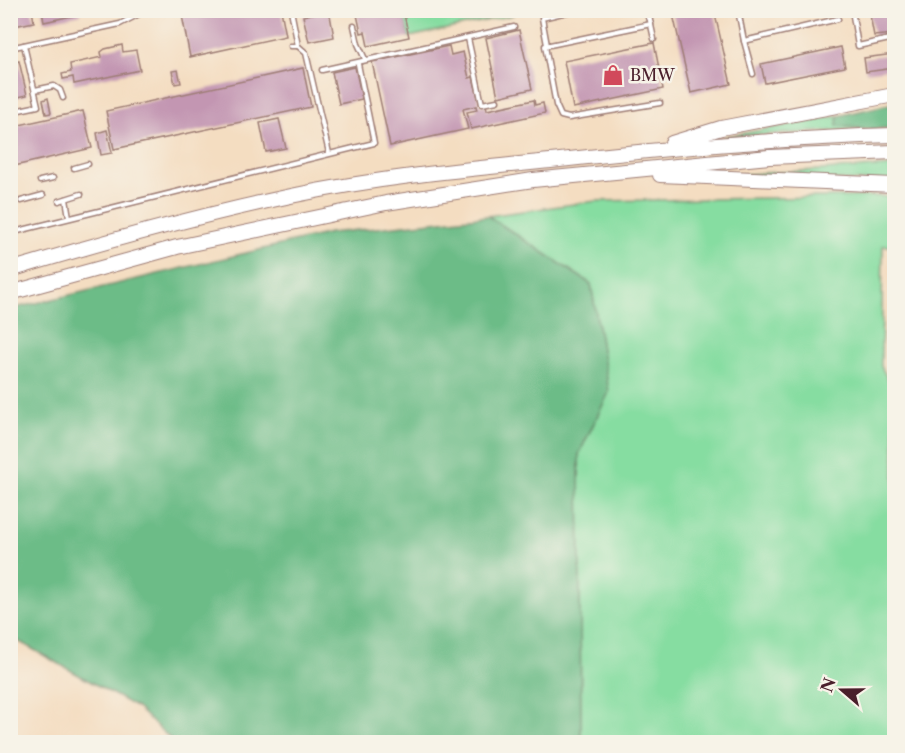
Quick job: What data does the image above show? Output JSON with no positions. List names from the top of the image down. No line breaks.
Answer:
{"places":{"shop":["BMW"]},"north":"left"}
